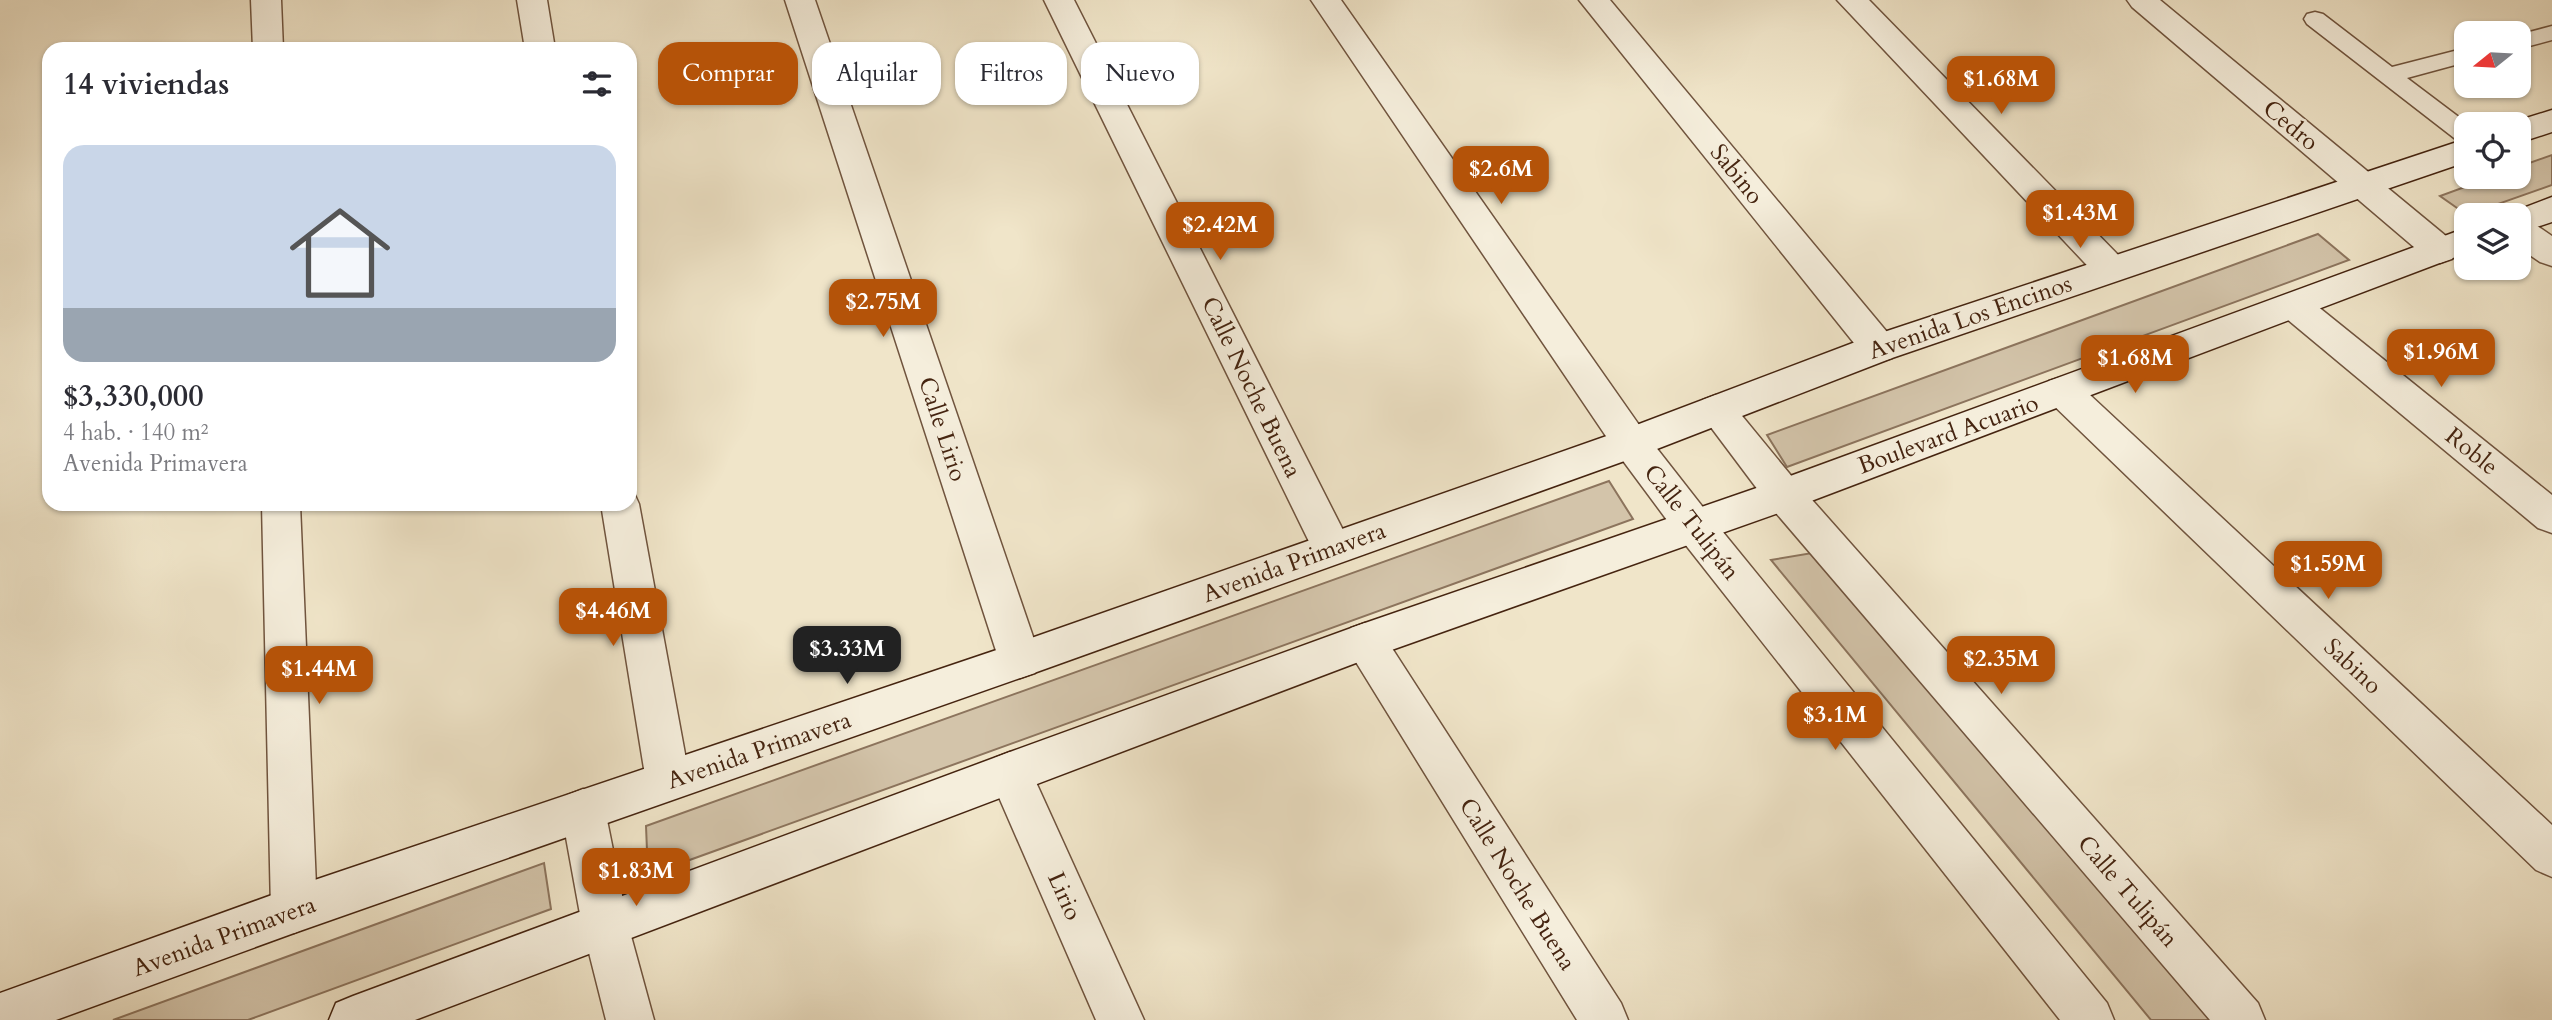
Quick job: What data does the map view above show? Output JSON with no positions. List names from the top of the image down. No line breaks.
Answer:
{"streets":{"street":["Cedro","Sabino","Avenida Los Encinos","Calle Noche Buena","Calle Lirio","Boulevard Acuario","Roble","Calle Tulipán","Avenida Primavera","Lirio"]},"crossings":[["Cedro","Avenida Los Encinos"],["Cedro","Boulevard Acuario"],["Sabino","Avenida Los Encinos"],["Sabino","Boulevard Acuario"],["Avenida Los Encinos","Calle Tulipán"],["Avenida Los Encinos","Avenida Primavera"],["Calle Noche Buena","Avenida Primavera"],["Calle Lirio","Avenida Primavera"],["Boulevard Acuario","Roble"],["Boulevard Acuario","Calle Tulipán"],["Calle Tulipán","Avenida Primavera"]],"north":"left","page":{"chip":["Comprar","Alquilar","Filtros","Nuevo"],"heading":"14 viviendas","price":["$1.68M","$2.6M","$1.43M","$2.42M","$2.75M","$1.96M","$1.68M","$1.59M","$4.46M","$3.33M","$2.35M","$1.44M","$3.1M","$1.83M"],"list":[{"name":"$3,330,000","note":"4 hab. · 140 m² · Avenida Primavera"}]}}
